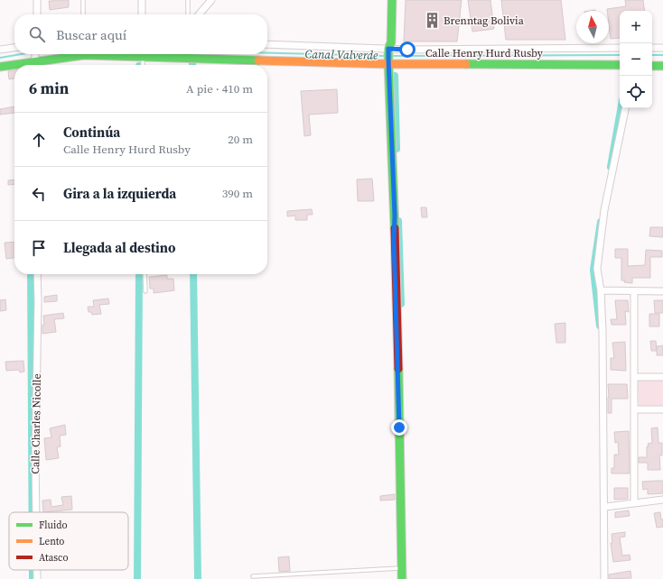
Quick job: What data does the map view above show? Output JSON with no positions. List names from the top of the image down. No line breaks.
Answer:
{"streets":{"street":["Calle Henry Hurd Rusby","Calle Charles Nicolle"]},"water":["Canal Valverde"],"places":{"building":["Brenntag Bolivia"]},"legend":["Fluido","Lento","Atasco"],"north":"top","page":{"map_buttons":["+","−"],"search":"Buscar aquí","heading":["6 min","A pie · 410 m"],"list":[["Continúa","Calle Henry Hurd Rusby","20 m"],["Gira a la izquierda","390 m"],"Llegada al destino"]}}
